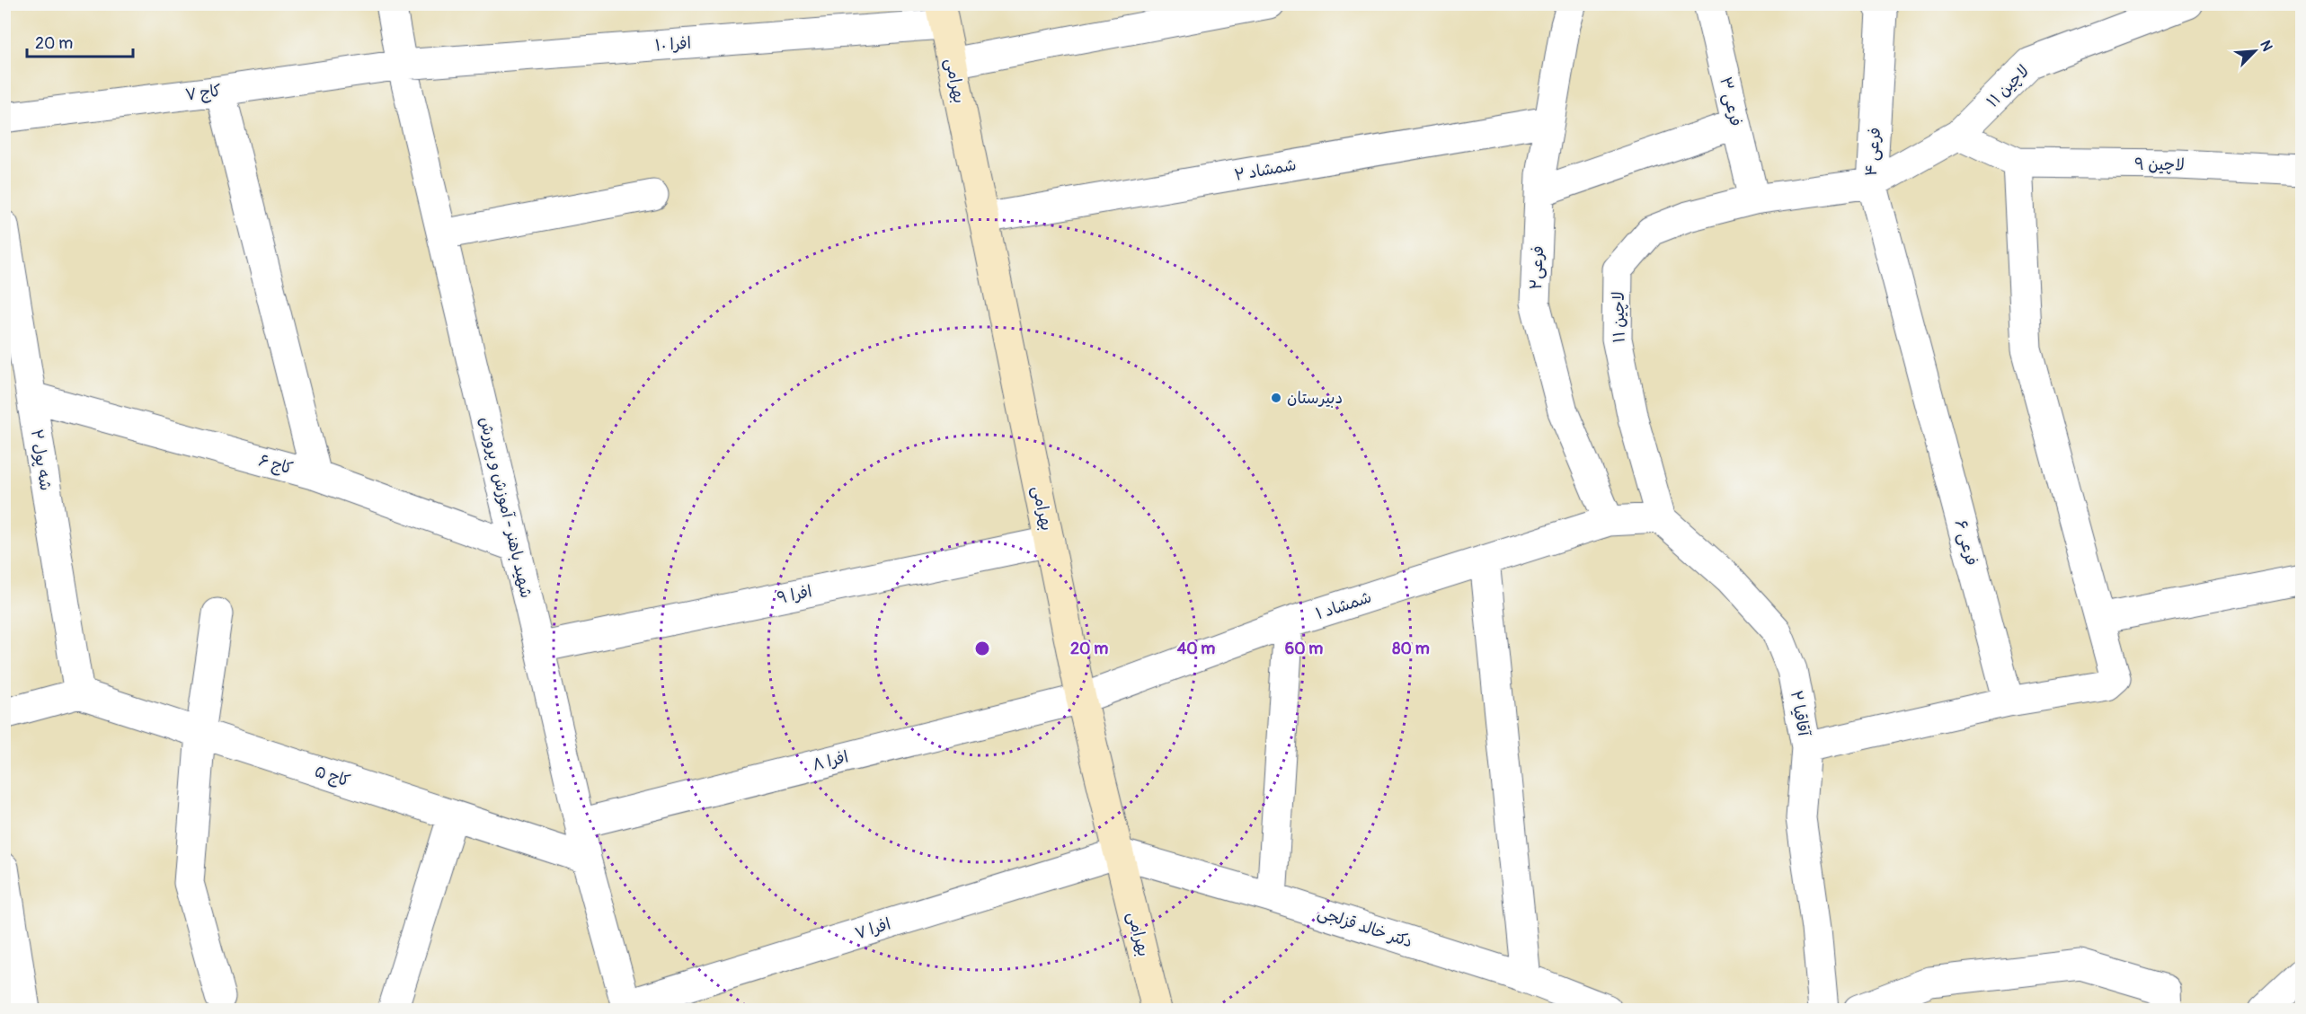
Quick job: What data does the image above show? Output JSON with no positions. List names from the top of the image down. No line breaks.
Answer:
{"streets":{"street":["افرا ۱۰","بهرامی","لاچین ۱۱","کاج ۷","فرعی ۳","فرعی ۴","لاچین ۹","شمشاد ۲","فرعی۲","شه پول ۲","کاج ۶","شهید باهنر - آموزش و پرورش","فرعی ۶","افرا ۹","شمشاد ۱","آقاقیا ۲","افرا ۸","کاج ۵","دکتر خالد قزلجی","افرا ۷"]},"crossings":[["افرا ۱۰","بهرامی"],["افرا ۱۰","کاج ۷"],["افرا ۱۰","شهید باهنر - آموزش و پرورش"],["بهرامی","شمشاد ۲"],["بهرامی","افرا ۹"],["بهرامی","شمشاد ۱"],["بهرامی","افرا ۸"],["بهرامی","دکتر خالد قزلجی"],["بهرامی","افرا ۷"],["لاچین ۱۱","فرعی ۳"],["لاچین ۱۱","فرعی ۴"],["لاچین ۱۱","فرعی ۶"],["لاچین ۱۱","آقاقیا ۲"],["کاج ۷","شهید باهنر - آموزش و پرورش"],["فرعی ۳","فرعی ۴"],["فرعی ۴","فرعی ۶"],["شمشاد ۲","فرعی۲"],["فرعی۲","شمشاد ۱"],["شه پول ۲","کاج ۶"],["شه پول ۲","کاج ۵"],["کاج ۶","شهید باهنر - آموزش و پرورش"],["شهید باهنر - آموزش و پرورش","افرا ۹"],["شهید باهنر - آموزش و پرورش","افرا ۸"],["شهید باهنر - آموزش و پرورش","کاج ۵"],["شهید باهنر - آموزش و پرورش","افرا ۷"],["شمشاد ۱","افرا ۸"],["دکتر خالد قزلجی","افرا ۷"]],"places":["دبیرستان"],"scale_bar":"20 m","north":"top right","rings":["20 m","40 m","60 m","80 m"]}
